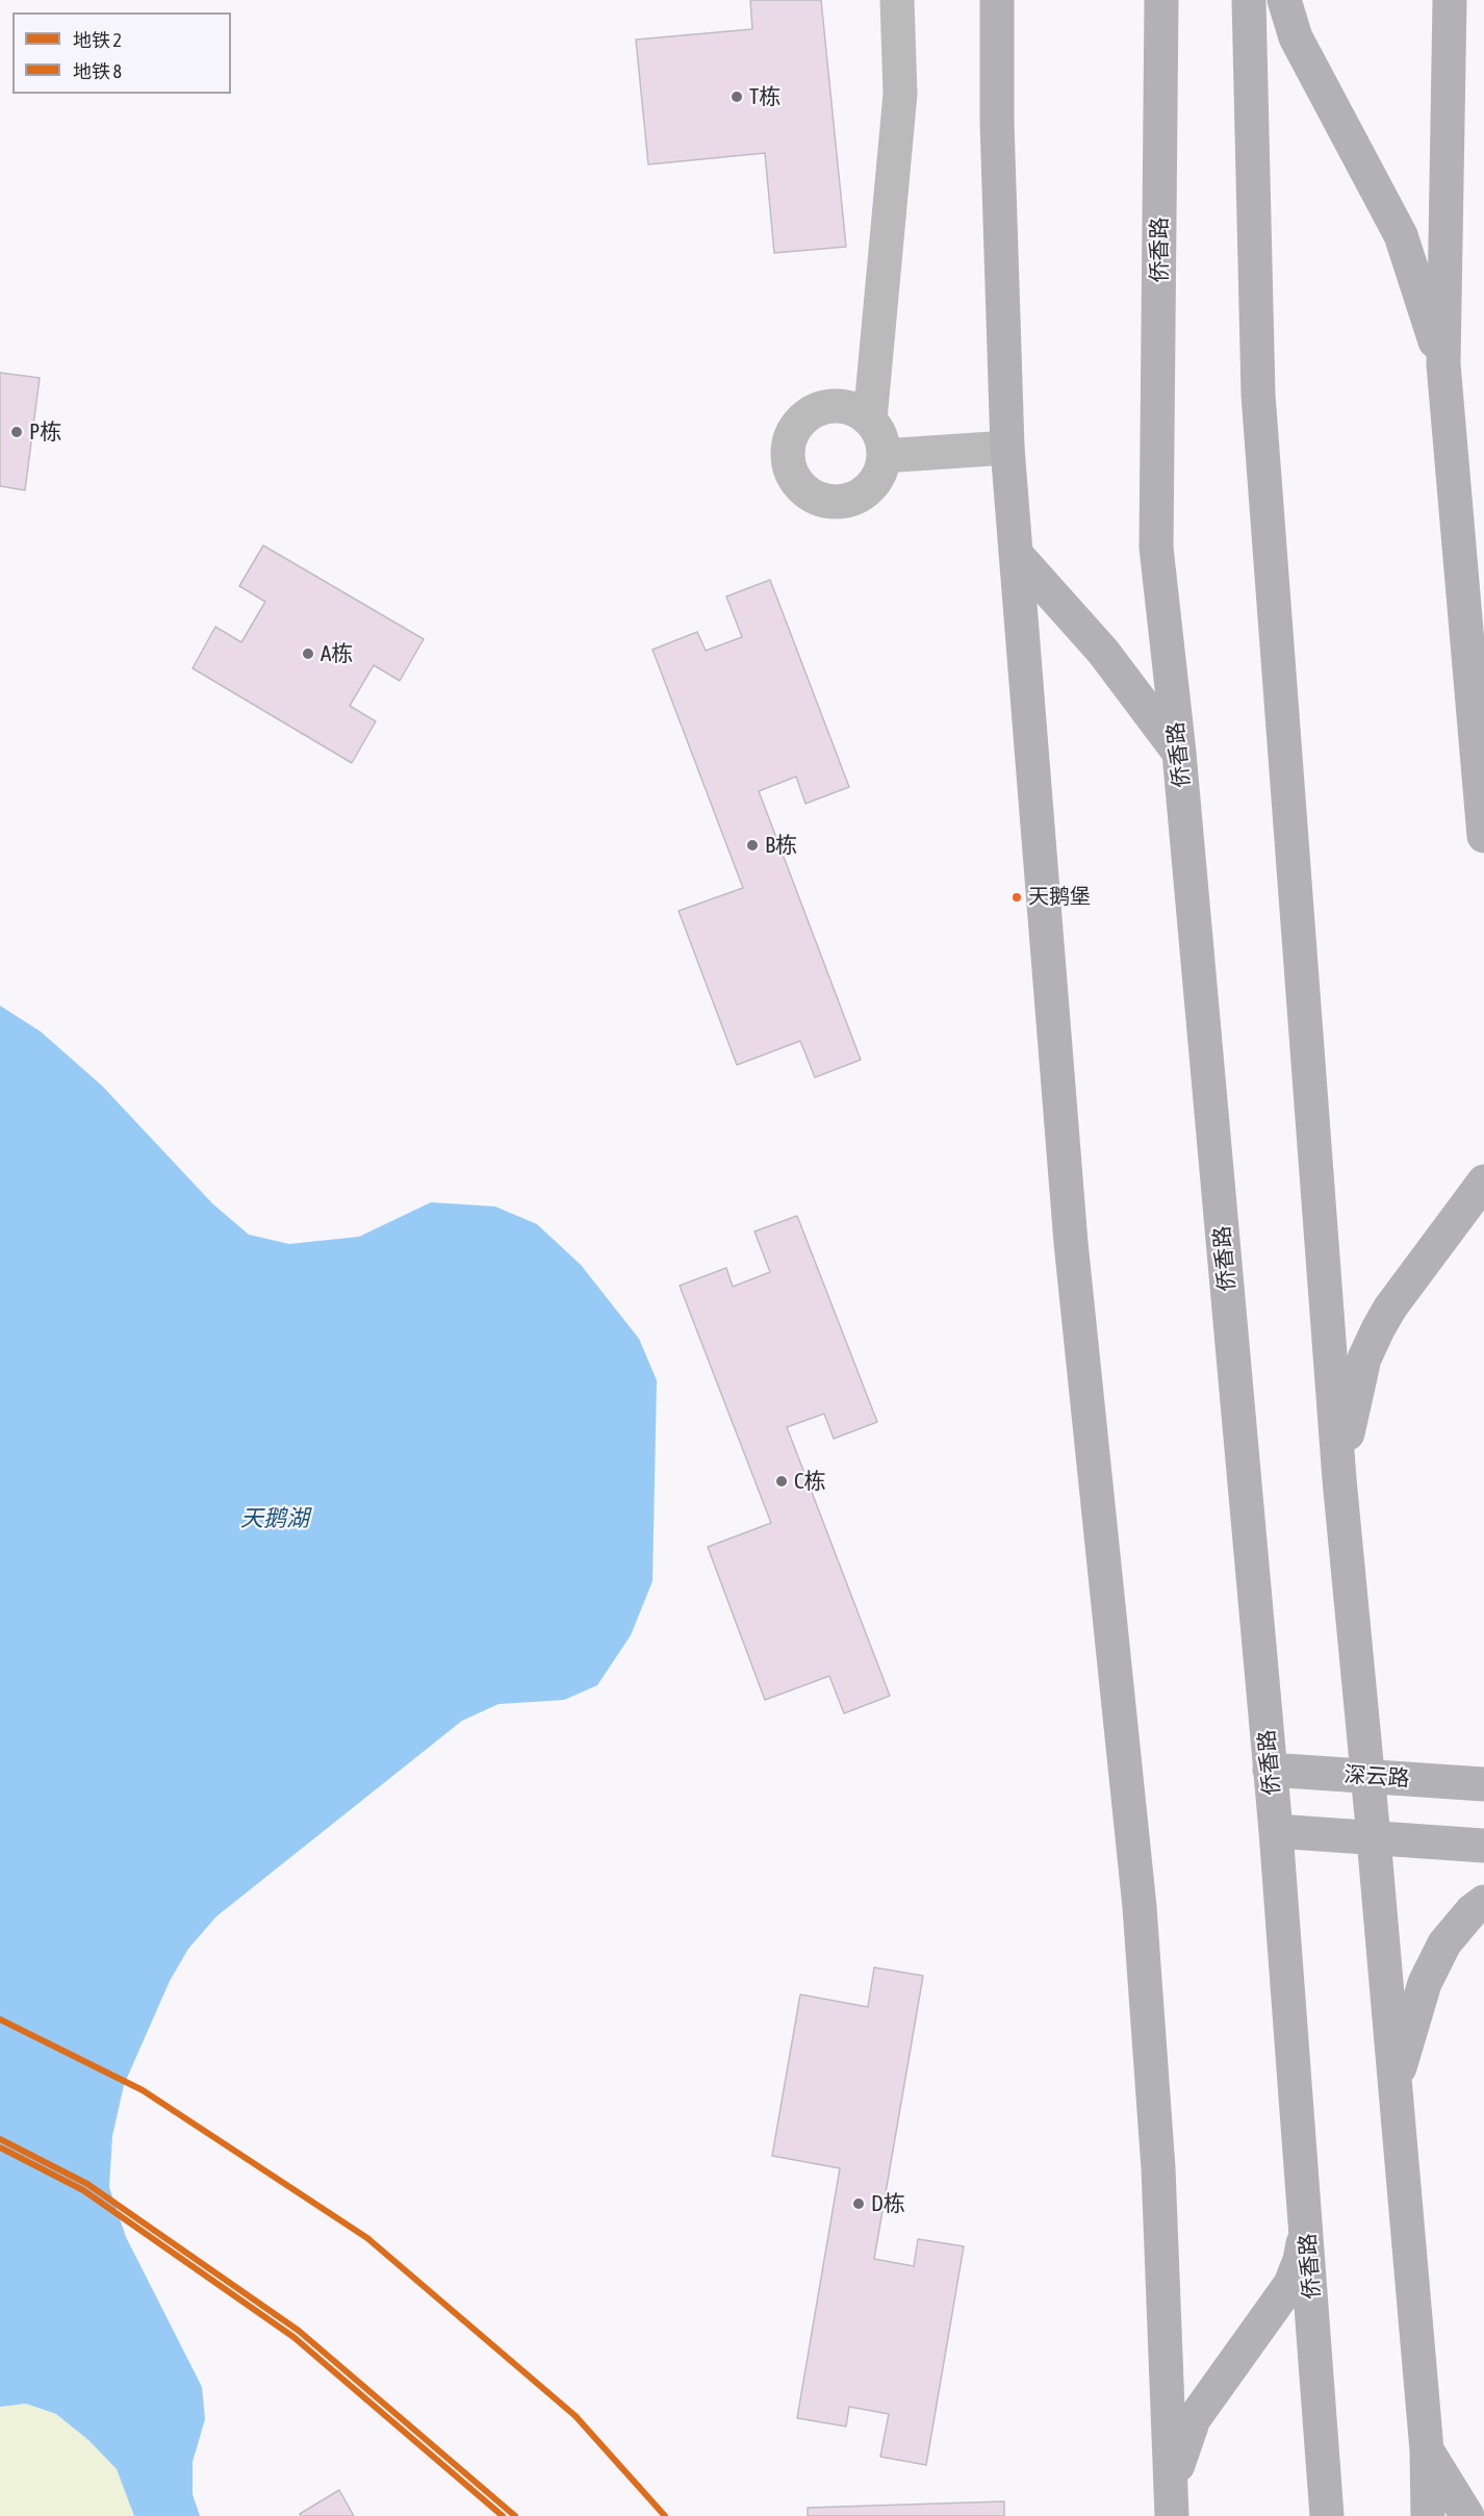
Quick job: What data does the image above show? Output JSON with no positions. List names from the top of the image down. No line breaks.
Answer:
{"streets":{"main road":["侨香路","深云路"]},"crossings":[["侨香路","深云路"]],"water":["天鹅湖"],"places":["T栋","P栋","A栋","B栋","天鹅堡","C栋","D栋"],"lines":["metro line 2","metro line 8"],"legend":["地铁 2","地铁 8"]}
